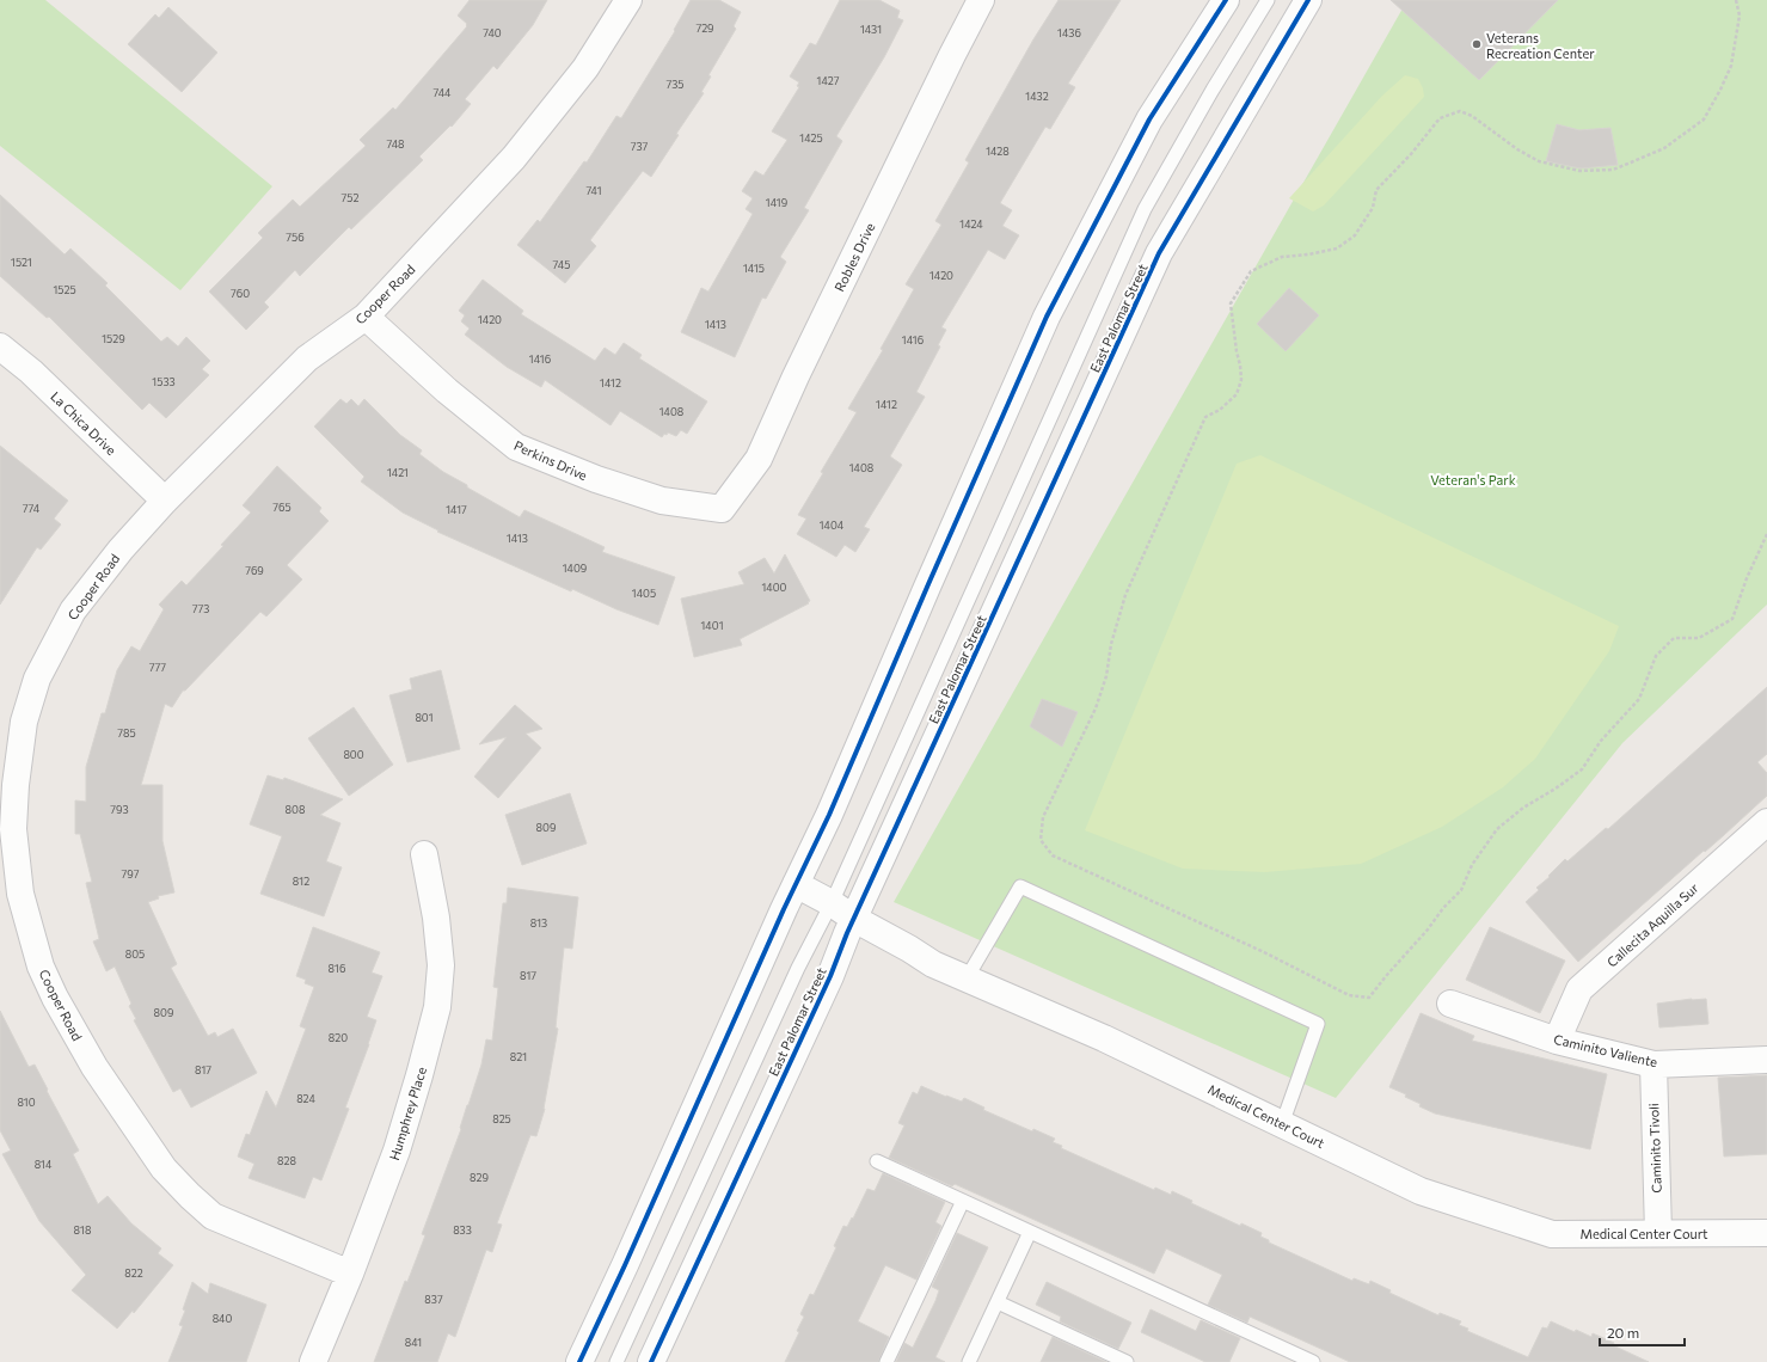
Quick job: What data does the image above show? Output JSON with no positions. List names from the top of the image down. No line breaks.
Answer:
{"streets":{"street":["Robles Drive","Cooper Road","East Palomar Street","La Chica Drive","Perkins Drive","Callecita Aquilla Sur","Caminito Valiente","Humphrey Place","Medical Center Court","Caminito Tivoli"]},"crossings":[["Robles Drive","Perkins Drive"],["Cooper Road","La Chica Drive"],["Cooper Road","Perkins Drive"],["Cooper Road","Humphrey Place"],["East Palomar Street","Medical Center Court"],["Callecita Aquilla Sur","Caminito Valiente"],["Caminito Valiente","Caminito Tivoli"],["Medical Center Court","Caminito Tivoli"]],"parks":["Veteran's Park"],"places":["Veterans Recreation Center"],"house_numbers":["729","1431","740","1436","1427","735","744","1432","1425","748","737","1428","741","752","1419","1424","756","1521","745","1415","1420","1525","760","1420","1413","1529","1416","1416","1533","1412","1412","1408","1408","1421","765","774","1417","1404","1413","1409","769","1400","1405","773","1401","777","801","785","800","793","808","809","797","812","813","805","816","817","809","820","821","817","824","810","825","828","814","829","818","833","822","837","840","841"],"scale_bar":"20 m"}
